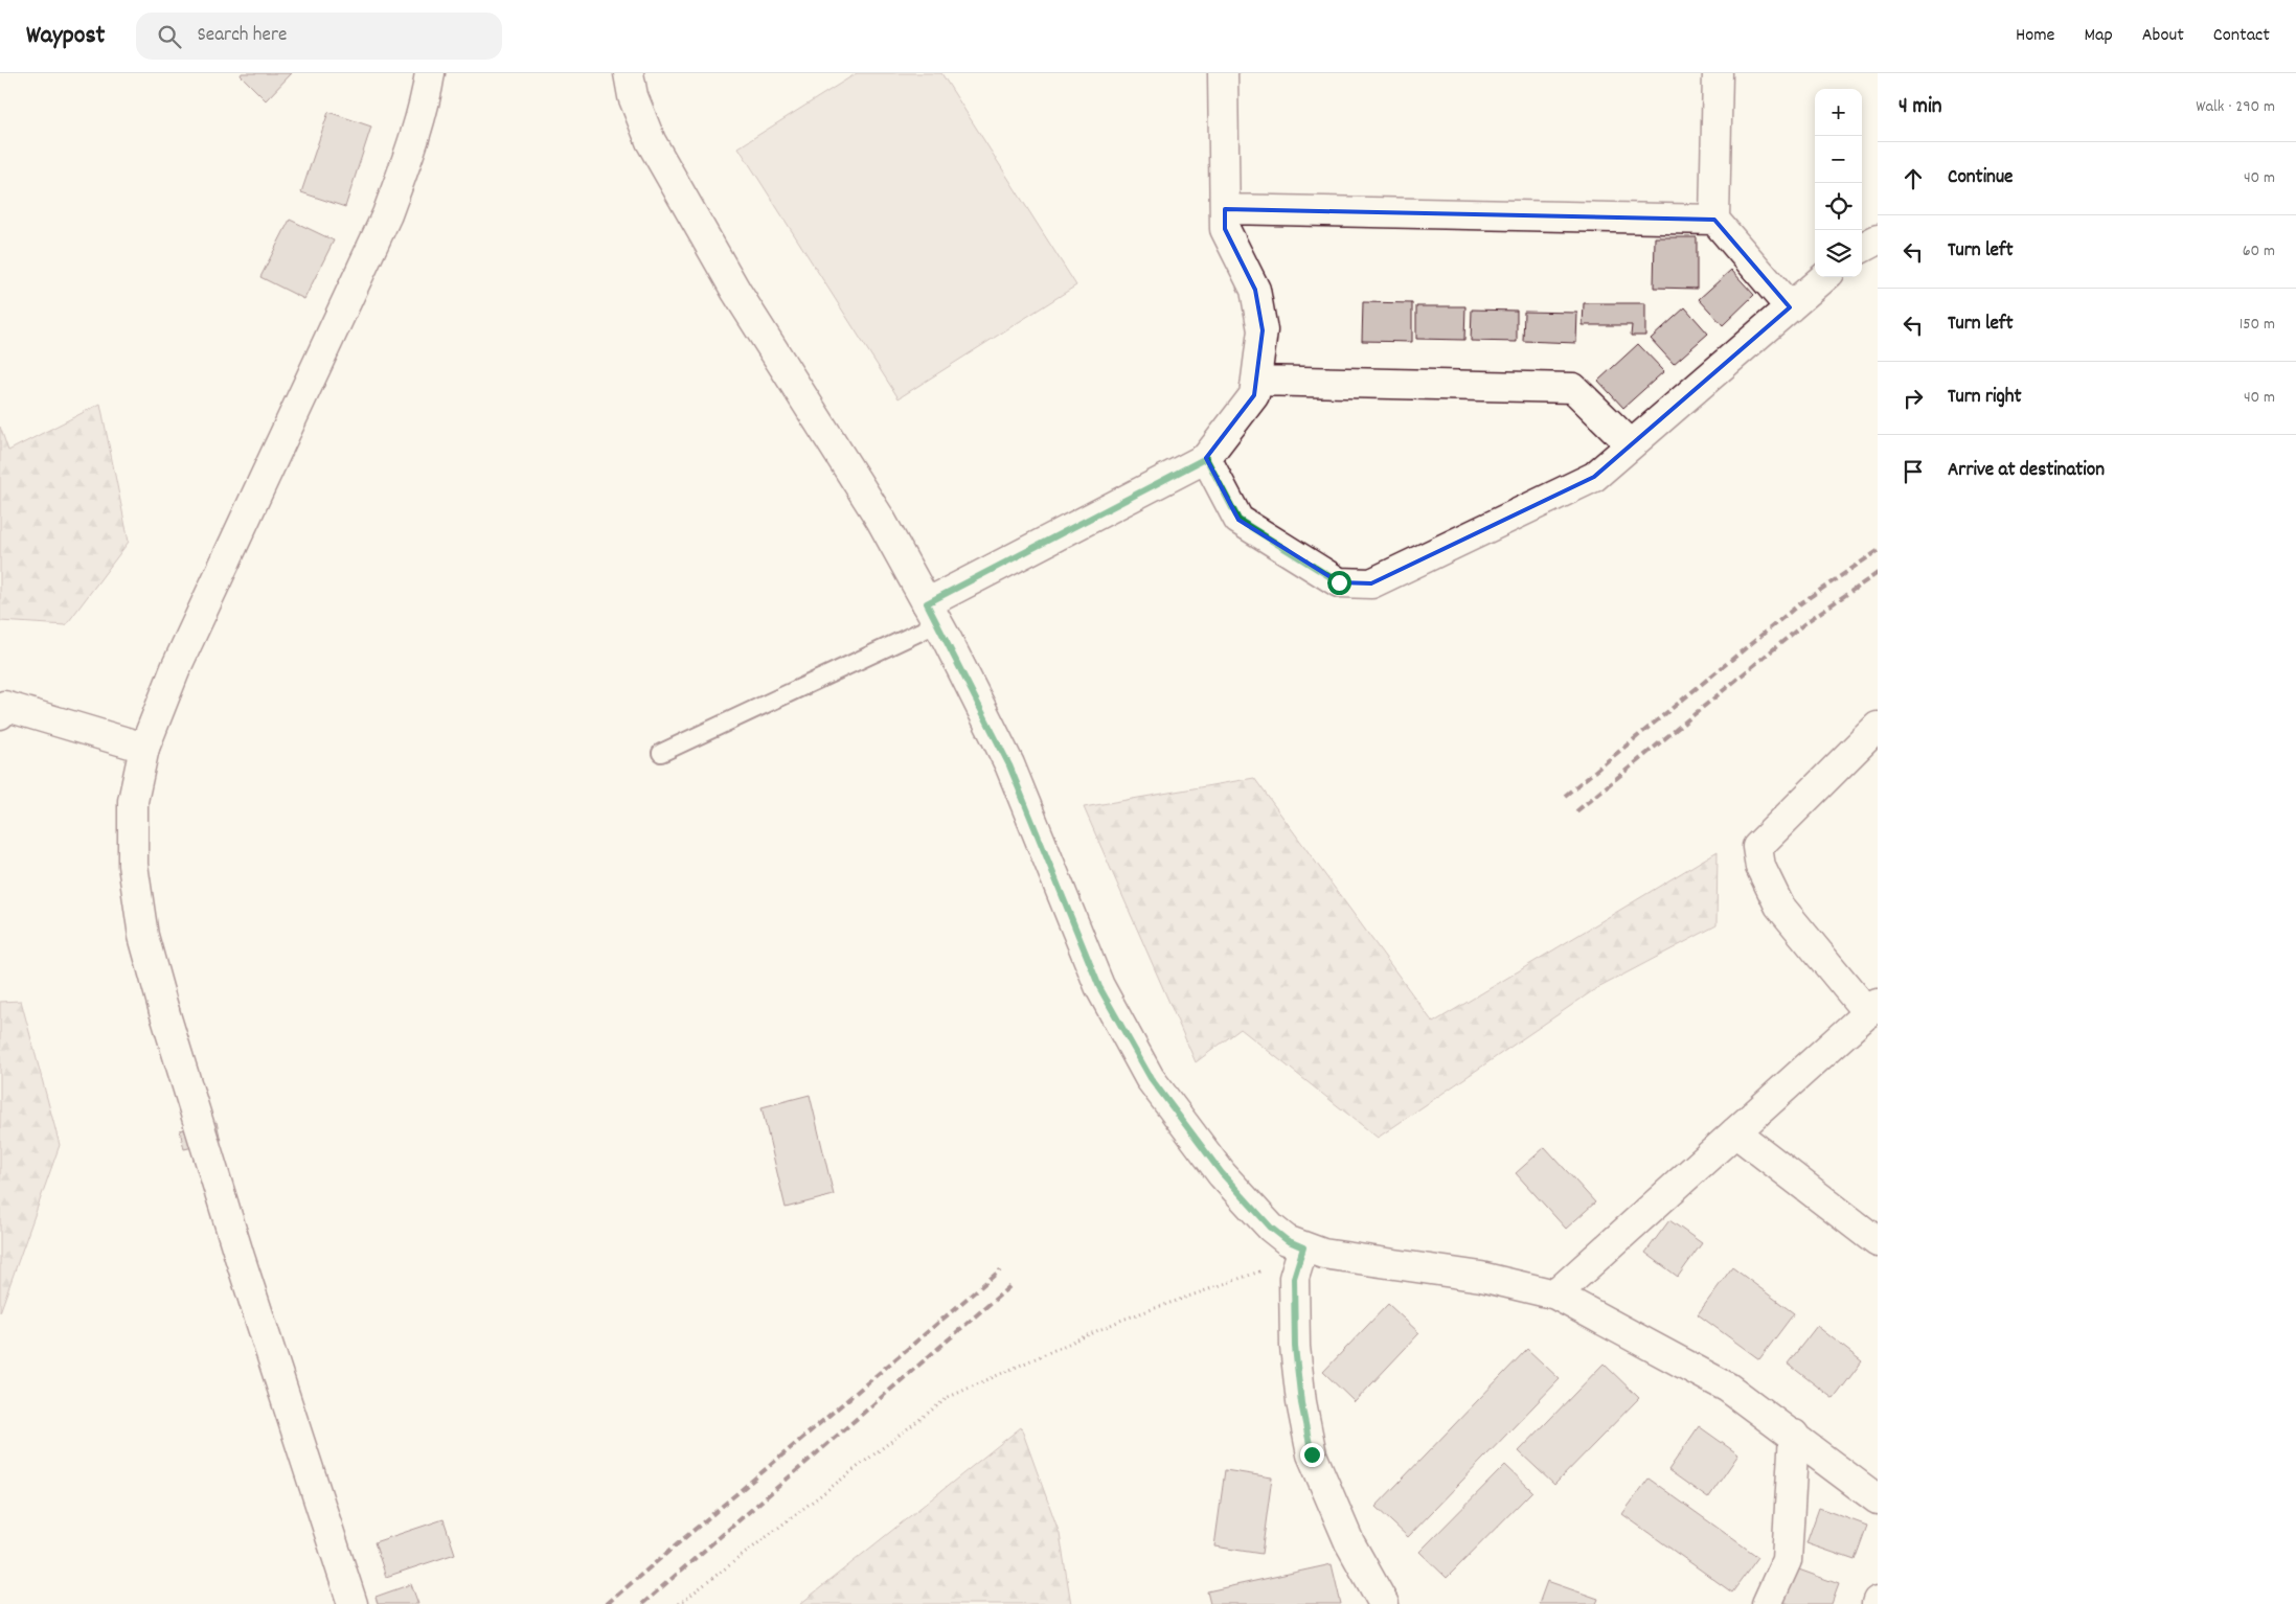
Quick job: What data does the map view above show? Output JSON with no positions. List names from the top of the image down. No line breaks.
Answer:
{"page":{"header":"Waypost","search":"Search here","nav":["Home","Map","About","Contact"],"heading":["4 min","Walk · 290 m"],"map_buttons":["+","−"],"list":[["Continue","40 m"],["Turn left","60 m"],["Turn left","150 m"],["Turn right","40 m"],"Arrive at destination"]}}
